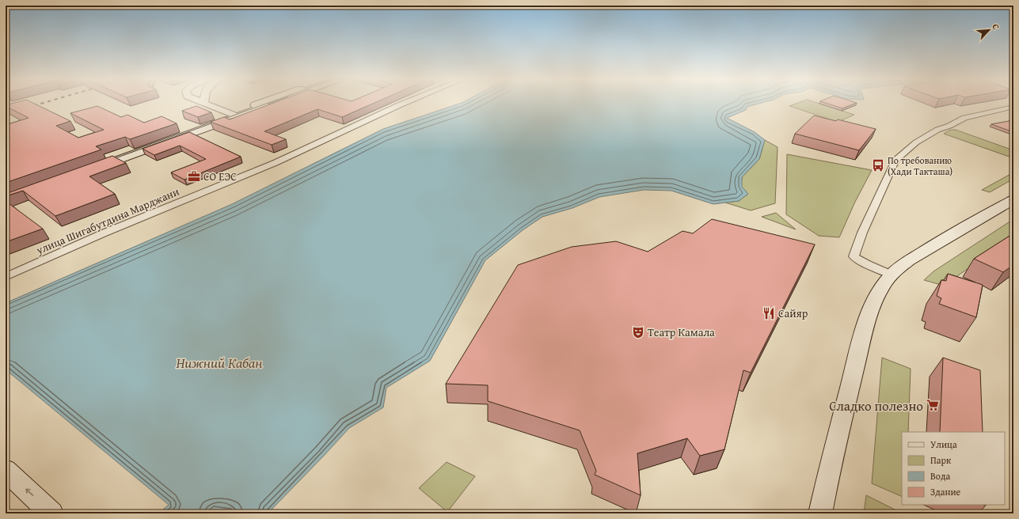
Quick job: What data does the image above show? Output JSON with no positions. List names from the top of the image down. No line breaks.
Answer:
{"streets":{"street":["улица Шигабутдина Марджани"]},"water":["Нижний Кабан"],"places":{"bus stop":["По требованию (Хади Такташа)"],"office":["СО ЕЭС"],"restaurant":["Сайяр"],"theatre":["Театр Камала"],"supermarket":["Сладко полезно"]},"legend":["Улица","Парк","Вода","Здание"],"north":"top right"}
